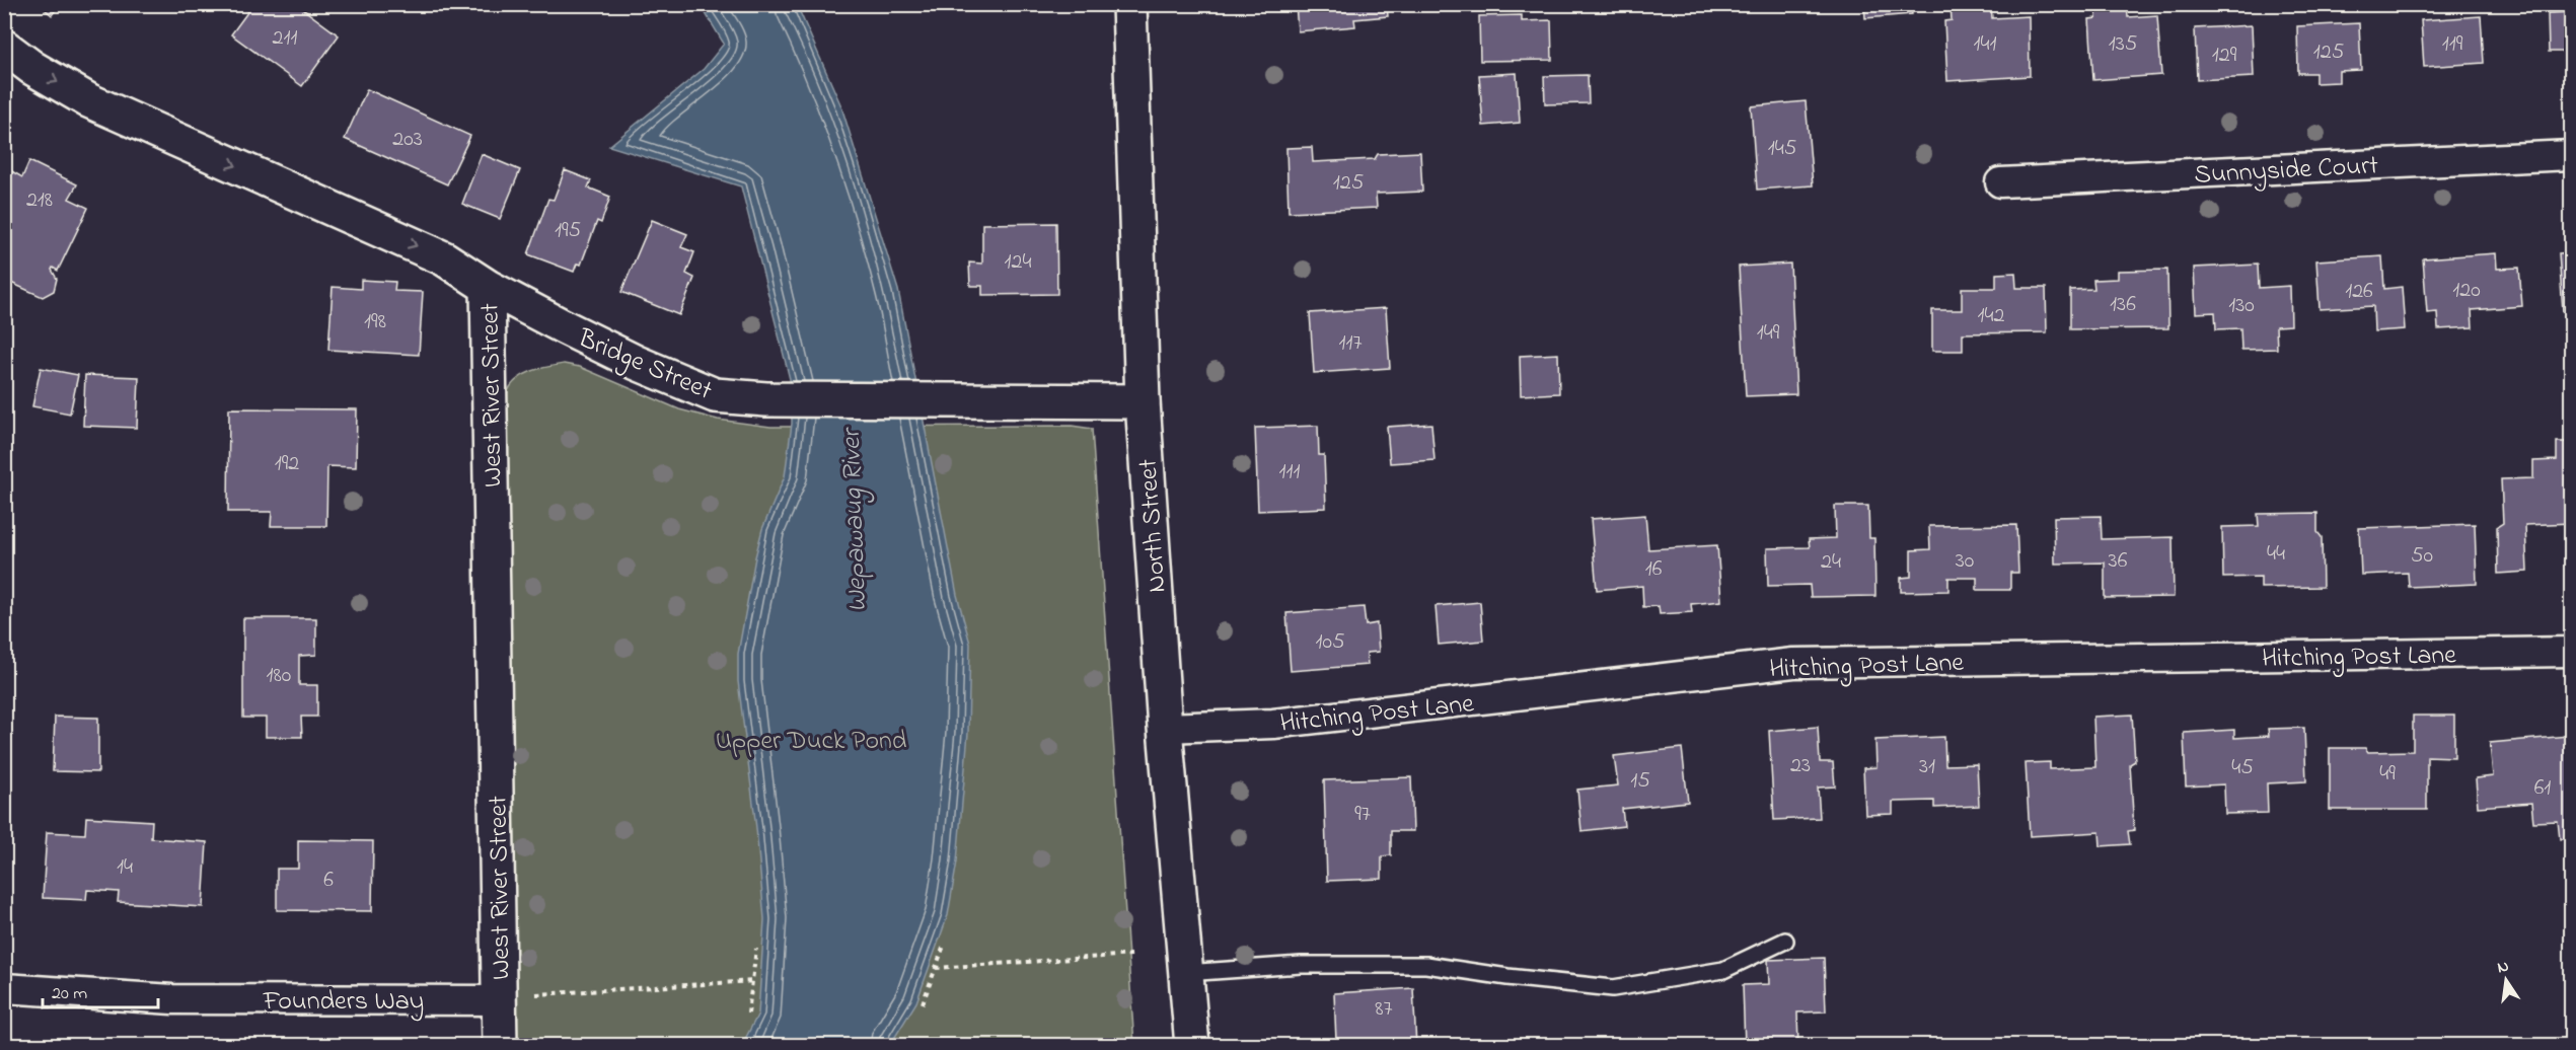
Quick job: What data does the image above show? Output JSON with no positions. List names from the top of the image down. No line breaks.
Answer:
{"streets":{"street":["Sunnyside Court","Bridge Street","West River Street","North Street","Hitching Post Lane","Founders Way"]},"crossings":[["Bridge Street","West River Street"],["Bridge Street","North Street"],["West River Street","Founders Way"],["North Street","Hitching Post Lane"]],"one_way":["West River Street"],"water":["Wepawaug River"],"parks":["Upper Duck Pond"],"house_numbers":["211","141","135","119","125","129","203","145","125","218","195","124","120","126","136","130","142","198","149","117","192","111","44","50","30","36","24","16","105","180","23","31","45","49","15","61","97","14","6","87"],"scale_bar":"20 m","north":"top"}
